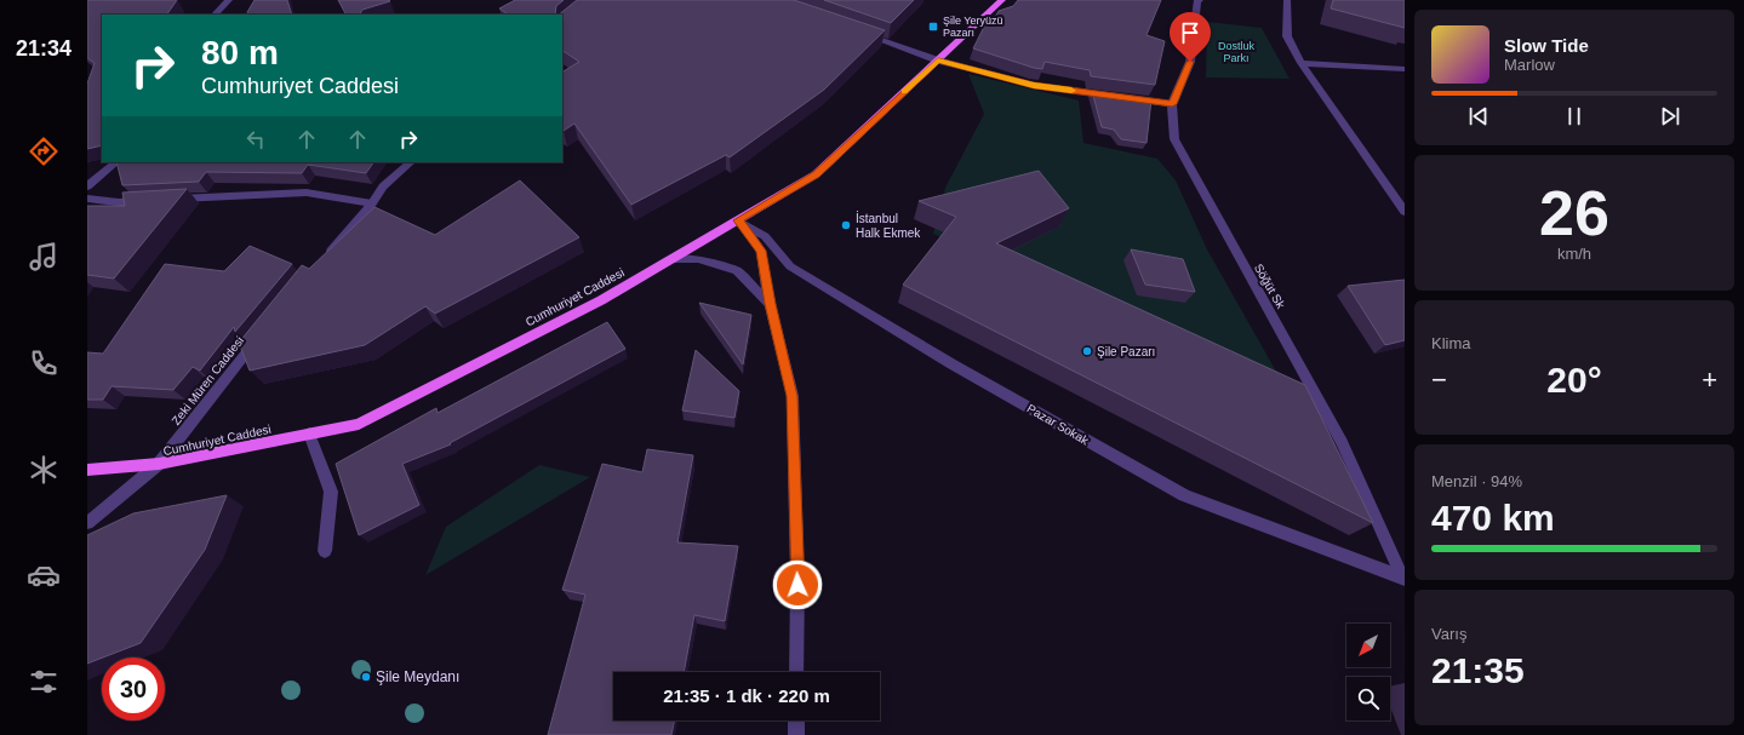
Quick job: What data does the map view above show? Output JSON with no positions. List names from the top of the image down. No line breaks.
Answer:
{"streets":{"main road":["Cumhuriyet Caddesi"],"street":["Söğüt Sk","Zeki Müren Caddesi","Pazar Sokak"]},"crossings":[["Söğüt Sk","Pazar Sokak"],["Cumhuriyet Caddesi","Zeki Müren Caddesi"],["Cumhuriyet Caddesi","Pazar Sokak"]],"parks":["Dostluk Parkı"],"places":{"transit":["Şile Yeryüzü Pazarı"],"other":["İstanbul Halk Ekmek","Şile Pazarı","Şile Meydanı"]},"north":"bottom left","page":{"tabs":"21:34","turn":["80 m","Cumhuriyet Caddesi"],"song":["Slow Tide","Marlow"],"tile":[["26","km/h"],"Klima",["Menzil · 94%","470 km"],["Varış","21:35"]],"heat":["−","20°","+"],"limit":"30","trip":"21:35 · 1 dk · 220 m"}}
